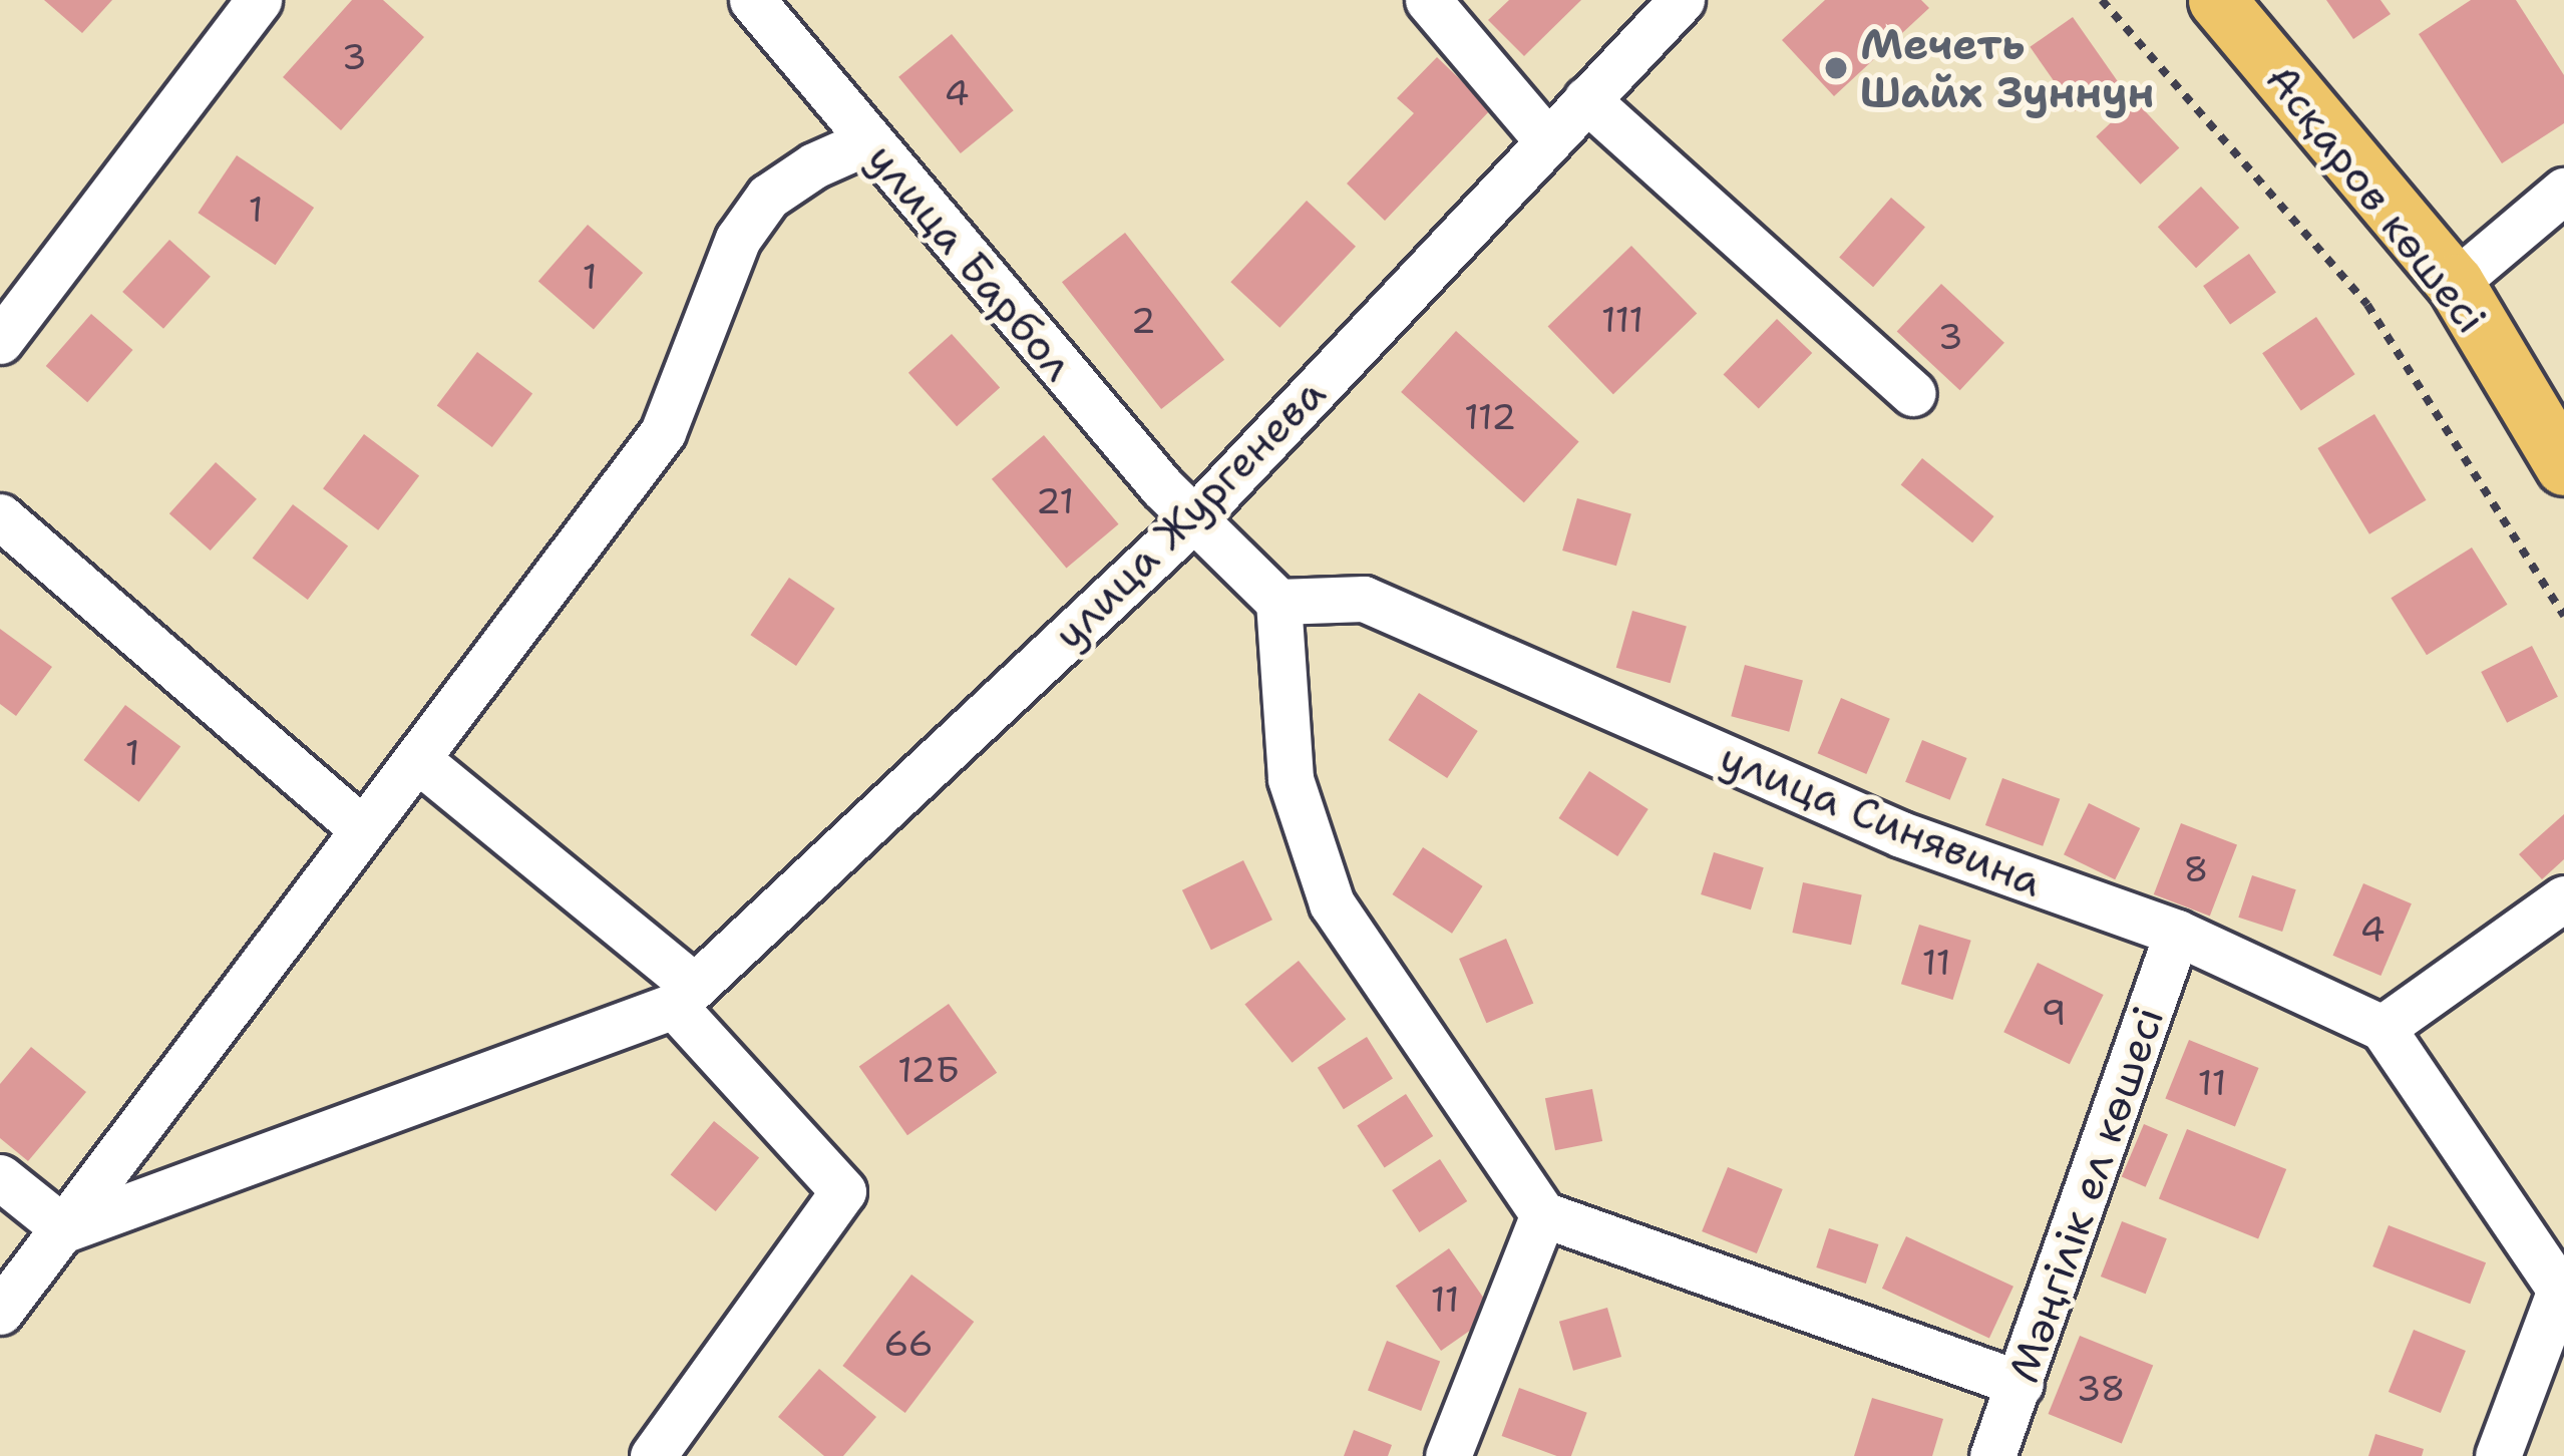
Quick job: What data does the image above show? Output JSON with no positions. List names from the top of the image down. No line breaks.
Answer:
{"streets":{"main road":["Асқаров көшесі"],"street":["улица Барбол","улица Жургенева","улица Синявина","Мәңгілік ел көшесі"]},"crossings":[["улица Барбол","улица Жургенева"],["улица Синявина","Мәңгілік ел көшесі"]],"places":["Мечеть Шайх Зуннун"],"house_numbers":["3","4","1","1","111","2","3","112","21","1","8","4","11","9","12Б","11","11","66","38"]}
